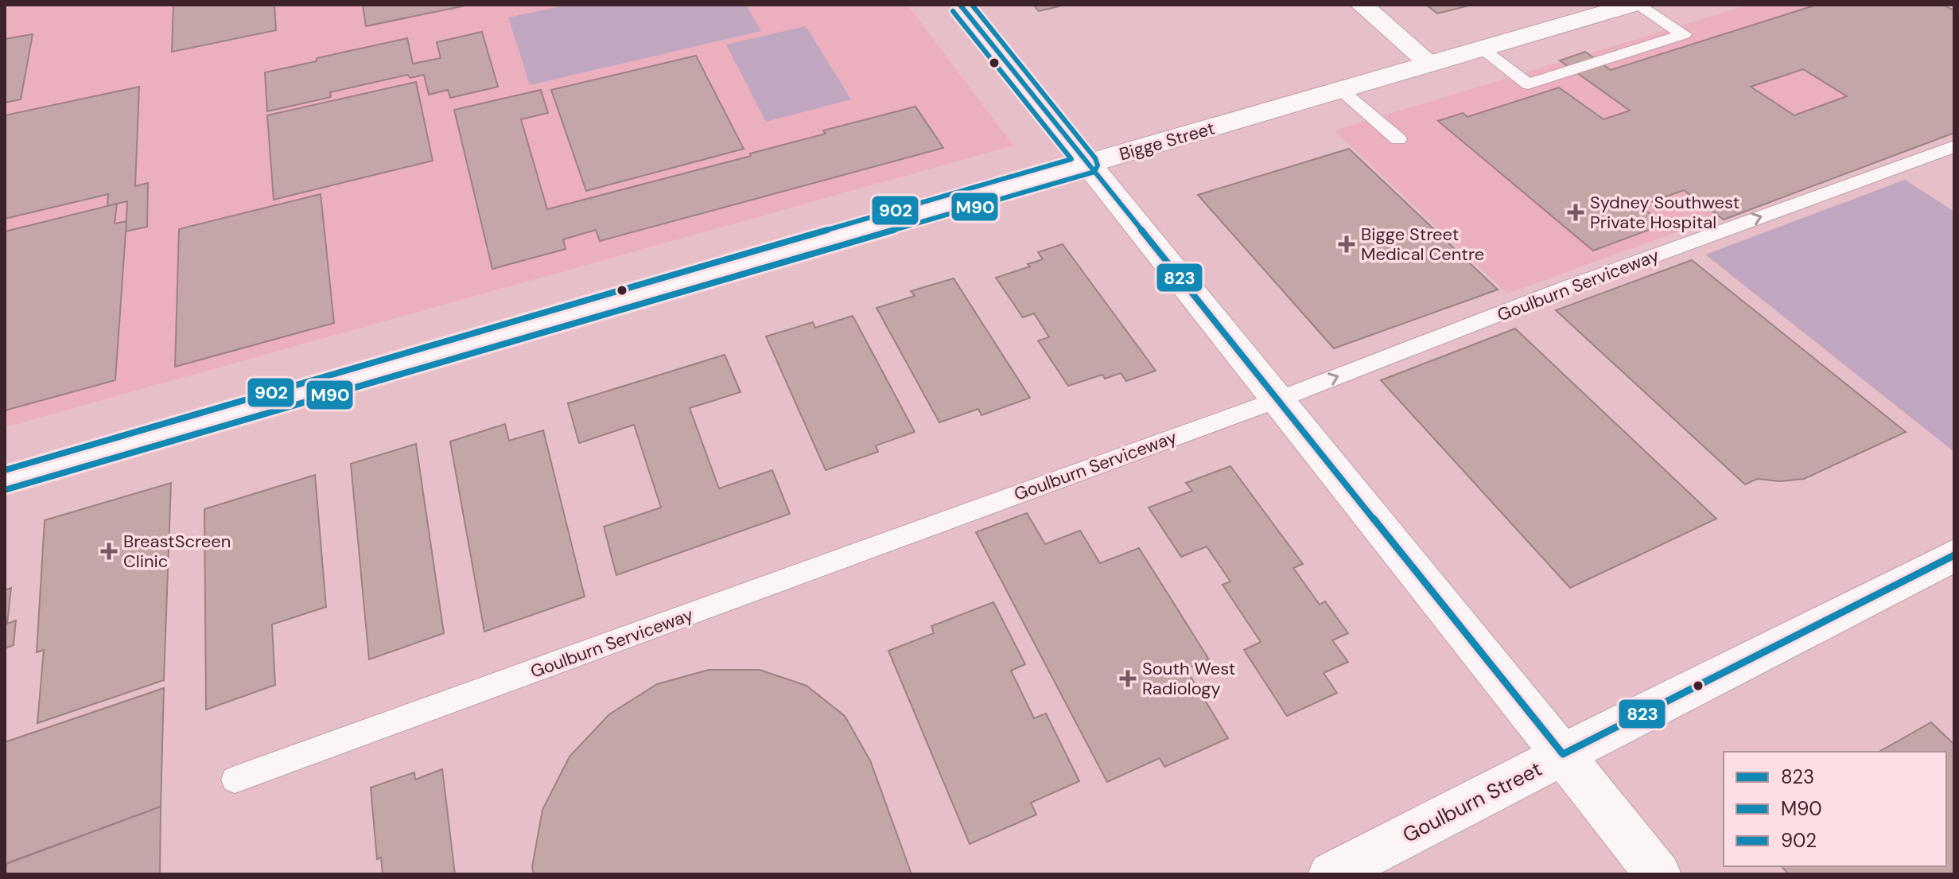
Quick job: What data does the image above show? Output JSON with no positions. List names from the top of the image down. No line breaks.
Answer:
{"streets":{"street":["Bigge Street","Goulburn Street"],"lane":["Goulburn Serviceway"]},"one_way":["Goulburn Serviceway"],"places":{"health":["Sydney Southwest Private Hospital","Bigge Street Medical Centre","BreastScreen Clinic","South West Radiology"]},"lines":["transit line 823","transit line M90","transit line 902"],"legend":["823","M90","902"]}
